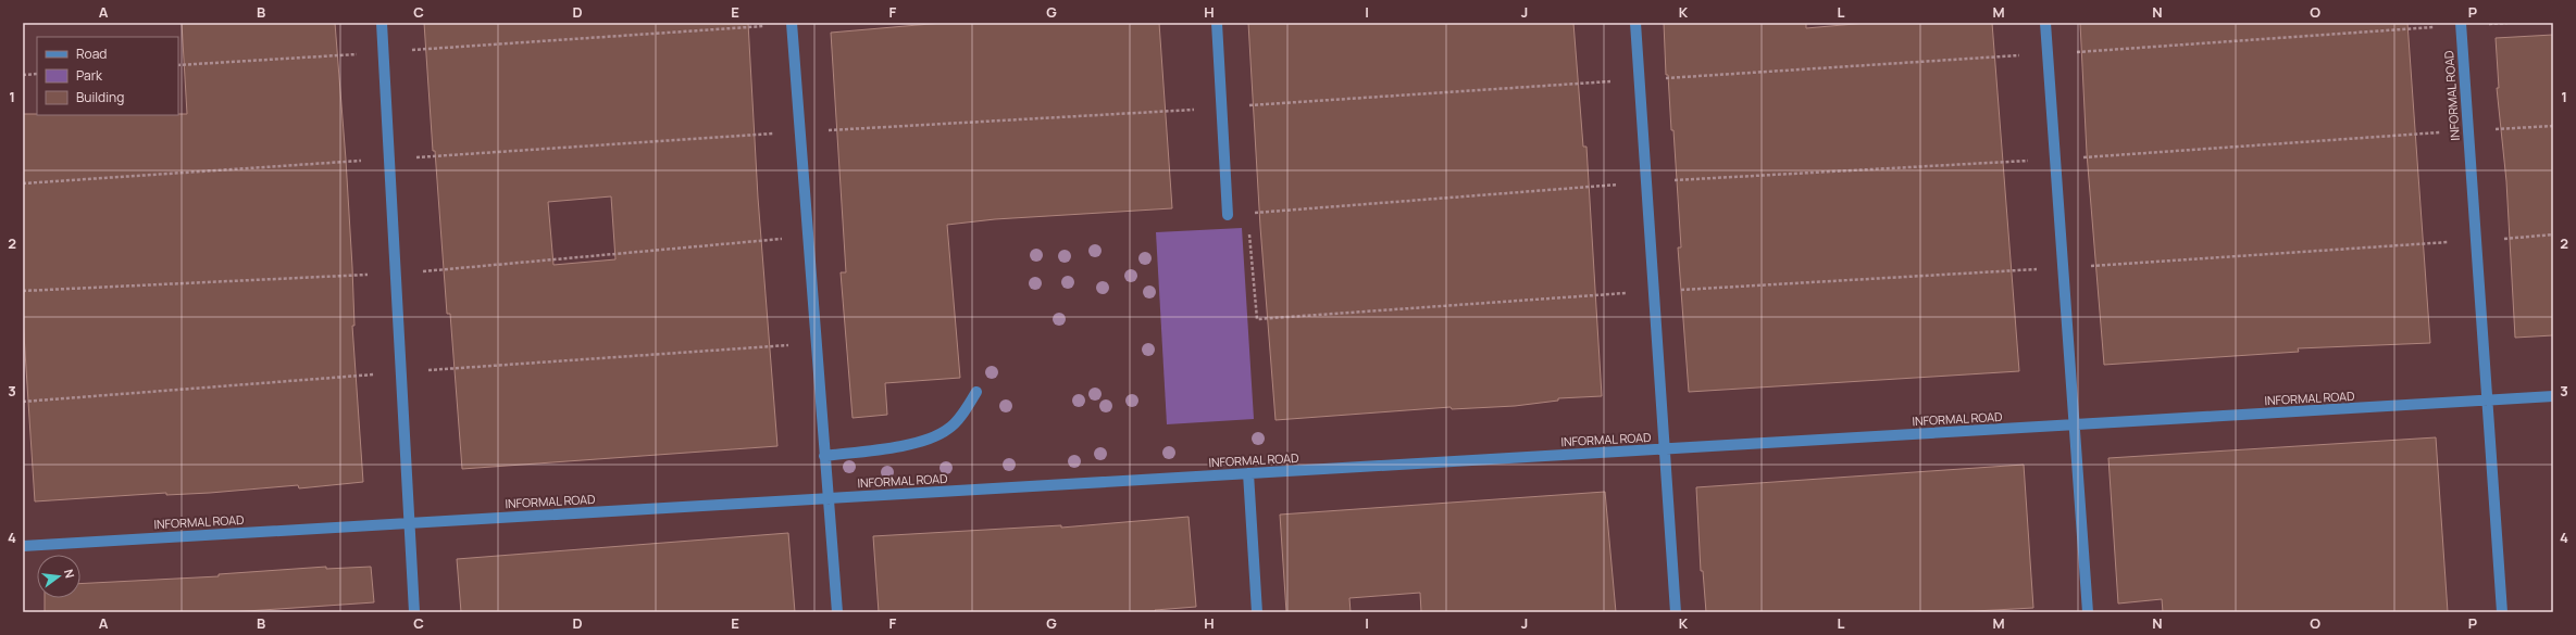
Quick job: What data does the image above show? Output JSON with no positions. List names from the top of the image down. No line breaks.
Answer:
{"streets":{"street":["INFORMAL ROAD"]},"legend":["Road","Park","Building"],"north":"right","grid":{"columns":["A","B","C","D","E","F","G","H","I","J","K","L","M","N","O","P"],"rows":["1","2","3","4"]}}
